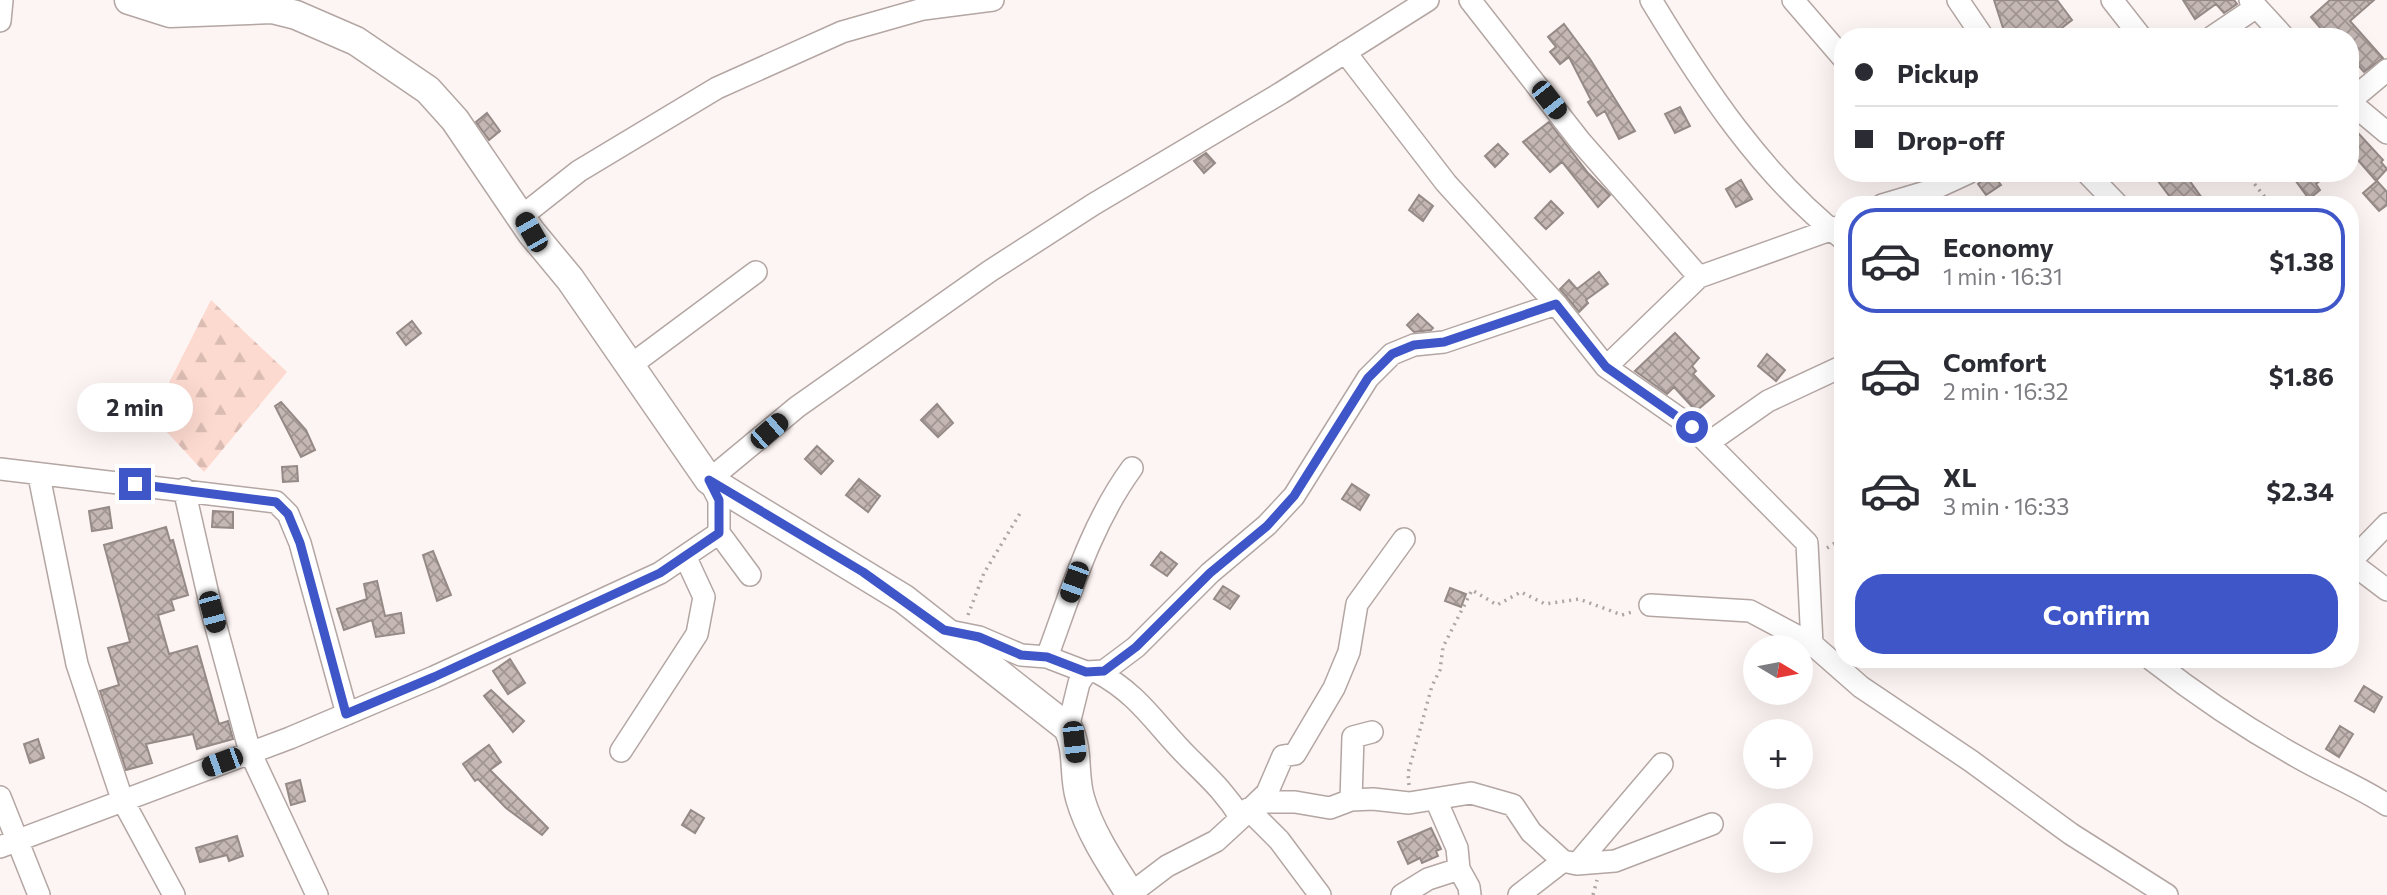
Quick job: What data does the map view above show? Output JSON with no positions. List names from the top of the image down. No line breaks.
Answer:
{"north":"right","page":{"banner":["Pickup","Drop-off"],"list":[{"name":"Economy","note":"1 min · 16:31","value":"$1.38"},{"name":"Comfort","note":"2 min · 16:32","value":"$1.86"},{"name":"XL","note":"3 min · 16:33","value":"$2.34"}],"bubble":"2 min","buttons":"Confirm","map_buttons":["+","−"]}}
